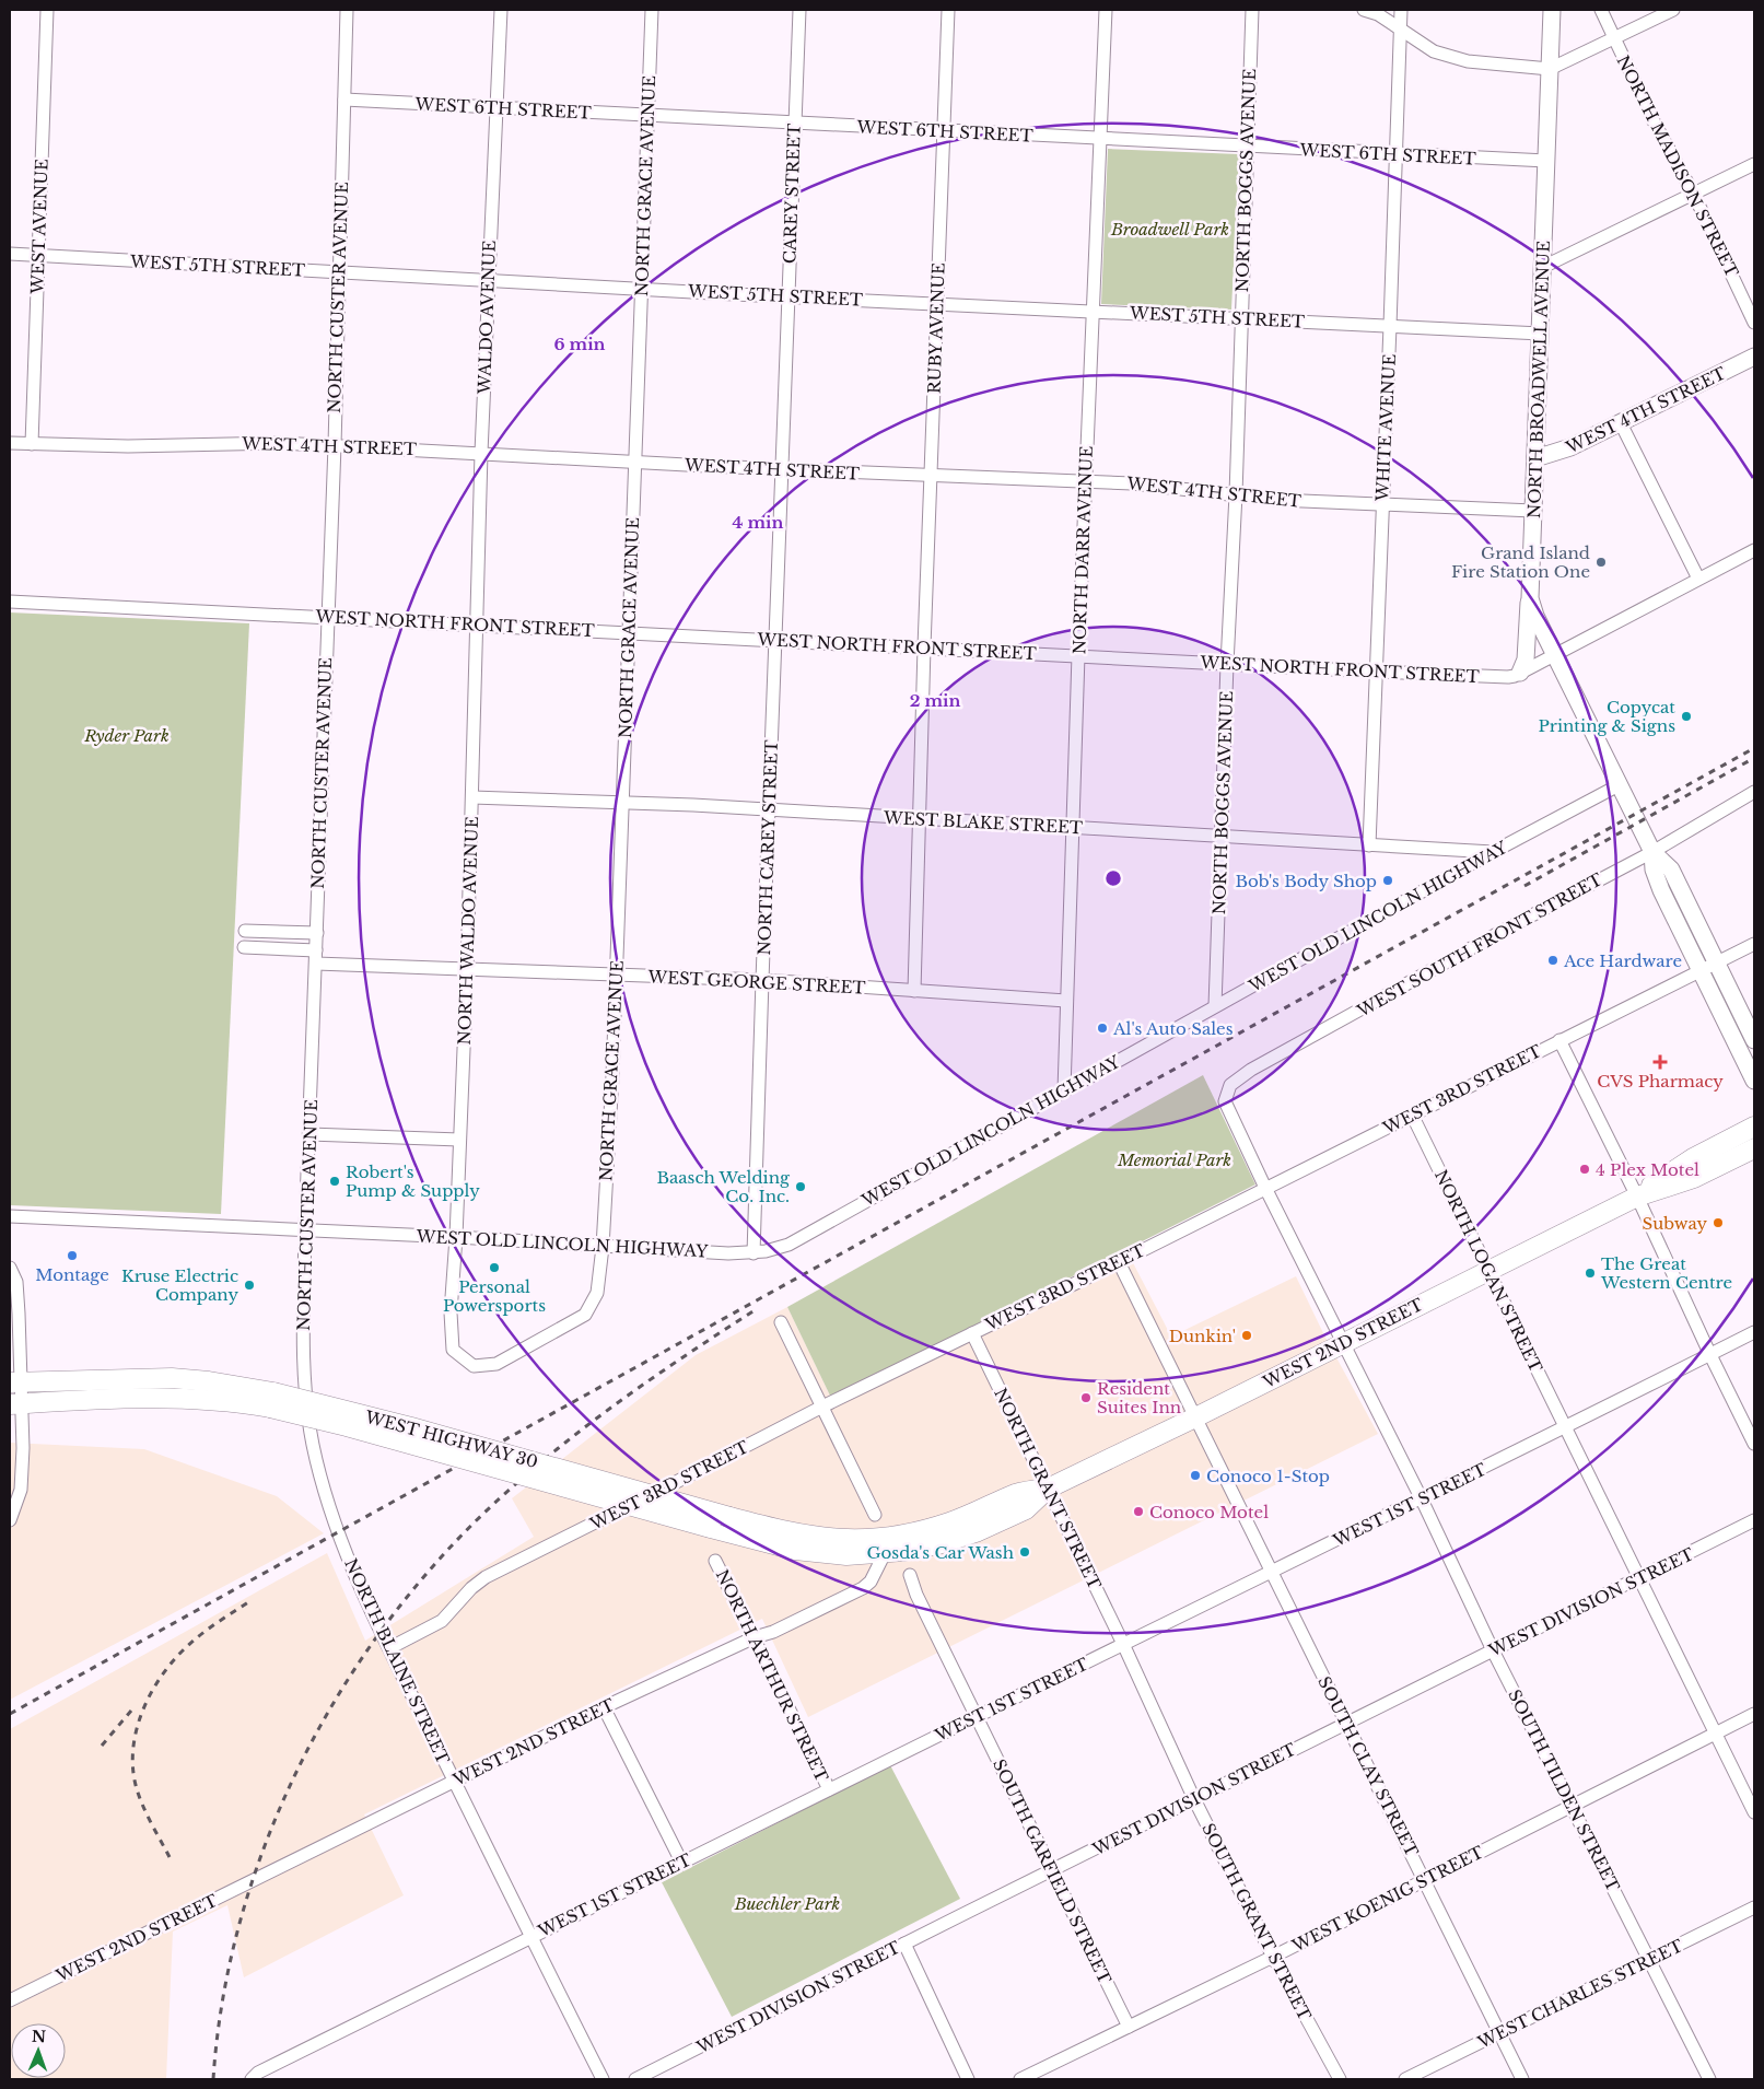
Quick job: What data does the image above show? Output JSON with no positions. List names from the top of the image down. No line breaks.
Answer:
{"streets":{"highway":["WEST 2ND STREET","WEST HIGHWAY 30"],"main road":["NORTH BROADWELL AVENUE","WEST 4TH STREET"],"street":["WEST 6TH STREET","NORTH MADISON STREET","NORTH BOGGS AVENUE","NORTH GRACE AVENUE","CAREY STREET","WEST AVENUE","WEST 5TH STREET","NORTH CUSTER AVENUE","WALDO AVENUE","RUBY AVENUE","WHITE AVENUE","NORTH DARR AVENUE","WEST NORTH FRONT STREET","WEST BLAKE STREET","NORTH CAREY STREET","WEST OLD LINCOLN HIGHWAY","NORTH WALDO AVENUE","WEST SOUTH FRONT STREET","WEST GEORGE STREET","WEST 3RD STREET","NORTH LOGAN STREET","NORTH GRANT STREET","WEST 1ST STREET","WEST DIVISION STREET","NORTH BLAINE STREET","NORTH ARTHUR STREET","SOUTH CLAY STREET","SOUTH TILDEN STREET","SOUTH GARFIELD STREET","WEST KOENIG STREET","SOUTH GRANT STREET","WEST CHARLES STREET"]},"crossings":[["WEST 6TH STREET","NORTH BOGGS AVENUE"],["WEST 6TH STREET","NORTH GRACE AVENUE"],["WEST 6TH STREET","CAREY STREET"],["WEST 6TH STREET","NORTH CUSTER AVENUE"],["WEST 6TH STREET","WALDO AVENUE"],["WEST 6TH STREET","RUBY AVENUE"],["WEST 6TH STREET","NORTH BROADWELL AVENUE"],["WEST 6TH STREET","WHITE AVENUE"],["WEST 6TH STREET","NORTH DARR AVENUE"],["NORTH BOGGS AVENUE","WEST 5TH STREET"],["NORTH BOGGS AVENUE","WEST 4TH STREET"],["NORTH BOGGS AVENUE","WEST NORTH FRONT STREET"],["NORTH BOGGS AVENUE","WEST BLAKE STREET"],["NORTH BOGGS AVENUE","WEST OLD LINCOLN HIGHWAY"],["NORTH GRACE AVENUE","WEST 5TH STREET"],["NORTH GRACE AVENUE","WEST 4TH STREET"],["NORTH GRACE AVENUE","WEST NORTH FRONT STREET"],["NORTH GRACE AVENUE","WEST BLAKE STREET"],["NORTH GRACE AVENUE","WEST OLD LINCOLN HIGHWAY"],["NORTH GRACE AVENUE","NORTH WALDO AVENUE"],["NORTH GRACE AVENUE","WEST GEORGE STREET"],["CAREY STREET","WEST 5TH STREET"],["CAREY STREET","WEST 4TH STREET"],["CAREY STREET","WEST NORTH FRONT STREET"],["CAREY STREET","NORTH CAREY STREET"],["WEST AVENUE","WEST 5TH STREET"],["WEST AVENUE","WEST 4TH STREET"],["WEST 5TH STREET","NORTH CUSTER AVENUE"],["WEST 5TH STREET","WALDO AVENUE"],["WEST 5TH STREET","RUBY AVENUE"],["WEST 5TH STREET","NORTH BROADWELL AVENUE"],["WEST 5TH STREET","WHITE AVENUE"],["WEST 5TH STREET","NORTH DARR AVENUE"],["NORTH CUSTER AVENUE","WEST 4TH STREET"],["NORTH CUSTER AVENUE","WEST NORTH FRONT STREET"],["NORTH CUSTER AVENUE","WEST OLD LINCOLN HIGHWAY"],["NORTH CUSTER AVENUE","WEST GEORGE STREET"],["NORTH CUSTER AVENUE","NORTH BLAINE STREET"],["WALDO AVENUE","WEST 4TH STREET"],["WALDO AVENUE","WEST NORTH FRONT STREET"],["WALDO AVENUE","NORTH WALDO AVENUE"],["RUBY AVENUE","WEST 4TH STREET"],["RUBY AVENUE","WEST NORTH FRONT STREET"],["RUBY AVENUE","WEST BLAKE STREET"],["RUBY AVENUE","WEST GEORGE STREET"],["NORTH BROADWELL AVENUE","WEST 4TH STREET"],["NORTH BROADWELL AVENUE","WEST NORTH FRONT STREET"],["NORTH BROADWELL AVENUE","WEST OLD LINCOLN HIGHWAY"],["NORTH BROADWELL AVENUE","WEST SOUTH FRONT STREET"],["NORTH BROADWELL AVENUE","WEST 3RD STREET"],["WEST 4TH STREET","WHITE AVENUE"],["WEST 4TH STREET","NORTH DARR AVENUE"],["WHITE AVENUE","WEST NORTH FRONT STREET"],["WHITE AVENUE","WEST BLAKE STREET"],["NORTH DARR AVENUE","WEST NORTH FRONT STREET"],["NORTH DARR AVENUE","WEST BLAKE STREET"],["NORTH DARR AVENUE","WEST OLD LINCOLN HIGHWAY"],["NORTH DARR AVENUE","WEST GEORGE STREET"],["WEST NORTH FRONT STREET","NORTH CAREY STREET"],["WEST NORTH FRONT STREET","NORTH WALDO AVENUE"],["WEST BLAKE STREET","NORTH CAREY STREET"],["WEST BLAKE STREET","WEST OLD LINCOLN HIGHWAY"],["WEST BLAKE STREET","NORTH WALDO AVENUE"],["NORTH CAREY STREET","WEST OLD LINCOLN HIGHWAY"],["NORTH CAREY STREET","WEST GEORGE STREET"],["WEST OLD LINCOLN HIGHWAY","NORTH WALDO AVENUE"],["NORTH WALDO AVENUE","WEST GEORGE STREET"],["WEST SOUTH FRONT STREET","SOUTH TILDEN STREET"],["WEST 3RD STREET","NORTH LOGAN STREET"],["WEST 3RD STREET","NORTH GRANT STREET"],["WEST 3RD STREET","NORTH BLAINE STREET"],["WEST 3RD STREET","SOUTH CLAY STREET"],["WEST 3RD STREET","SOUTH TILDEN STREET"],["NORTH LOGAN STREET","WEST 2ND STREET"],["NORTH LOGAN STREET","WEST 1ST STREET"],["NORTH LOGAN STREET","WEST DIVISION STREET"],["NORTH LOGAN STREET","WEST KOENIG STREET"],["WEST 2ND STREET","WEST HIGHWAY 30"],["WEST 2ND STREET","NORTH GRANT STREET"],["WEST 2ND STREET","NORTH BLAINE STREET"],["WEST 2ND STREET","NORTH ARTHUR STREET"],["WEST 2ND STREET","SOUTH CLAY STREET"],["WEST 2ND STREET","SOUTH TILDEN STREET"],["NORTH GRANT STREET","WEST 1ST STREET"],["NORTH GRANT STREET","SOUTH GRANT STREET"],["WEST 1ST STREET","NORTH BLAINE STREET"],["WEST 1ST STREET","NORTH ARTHUR STREET"],["WEST 1ST STREET","SOUTH CLAY STREET"],["WEST 1ST STREET","SOUTH TILDEN STREET"],["WEST 1ST STREET","SOUTH GARFIELD STREET"],["WEST 1ST STREET","SOUTH GRANT STREET"],["WEST DIVISION STREET","SOUTH CLAY STREET"],["WEST DIVISION STREET","SOUTH TILDEN STREET"],["WEST DIVISION STREET","SOUTH GARFIELD STREET"],["WEST DIVISION STREET","SOUTH GRANT STREET"],["SOUTH CLAY STREET","WEST KOENIG STREET"],["SOUTH CLAY STREET","WEST CHARLES STREET"],["SOUTH TILDEN STREET","WEST KOENIG STREET"],["SOUTH TILDEN STREET","WEST CHARLES STREET"],["SOUTH GARFIELD STREET","WEST KOENIG STREET"],["WEST KOENIG STREET","SOUTH GRANT STREET"]],"parks":["Broadwell Park","Ryder Park","Memorial Park","Buechler Park"],"places":{"other":["Grand Island Fire Station One","Copycat Printing & Signs","Bob's Body Shop","Ace Hardware","Al's Auto Sales","4 Plex Motel","Robert's Pump & Supply","Baasch Welding Co. Inc.","Subway","Montage","Personal Powersports","The Great Western Centre","Kruse Electric Company","Dunkin'","Resident Suites Inn","Conoco 1-Stop","Conoco Motel","Gosda's Car Wash"],"health":["CVS Pharmacy"]},"north":"top","rings":["6 min","4 min","2 min"]}
